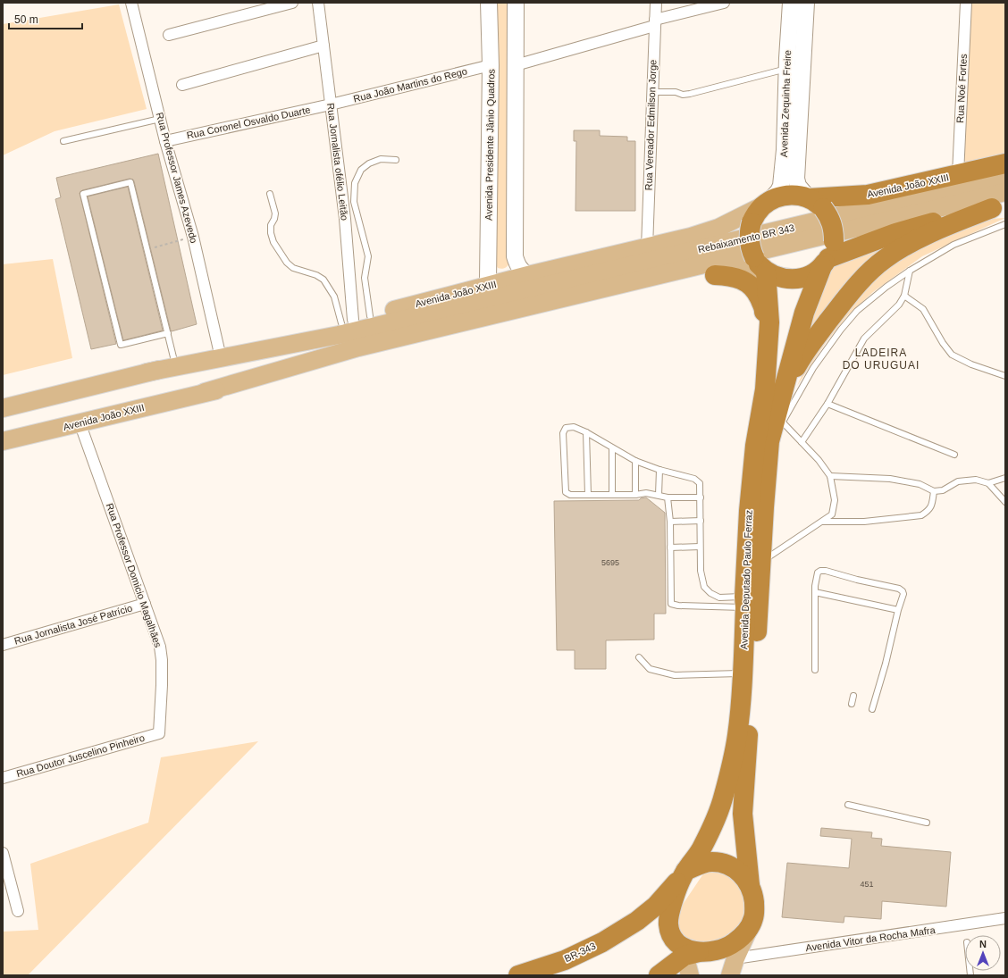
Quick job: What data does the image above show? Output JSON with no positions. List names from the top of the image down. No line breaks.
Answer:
{"streets":{"highway":["Avenida João XXIII","Avenida Deputado Paulo Ferraz","BR-343"],"main road":["Rebaixamento BR 343"],"street":["Rua João Martins do Rego","Rua Noé Fortes","Avenida Zequinha Freire","Rua Coronel Osvaldo Duarte","Rua Vereador Edmilson Jorge","Avenida Presidente Jânio Quadros","Rua Jornalista ofélio Leitão","Rua Professor James Azevedo","Rua Professor Domicio Magalhães","Rua Jornalista José Patrício","Rua Doutor Juscelino Pinheiro","Avenida Vitor da Rocha Mafra"]},"crossings":[["Rua João Martins do Rego","Rua Coronel Osvaldo Duarte"],["Rua João Martins do Rego","Avenida Presidente Jânio Quadros"],["Rua João Martins do Rego","Rua Jornalista ofélio Leitão"],["Rua Noé Fortes","Avenida João XXIII"],["Avenida Zequinha Freire","Avenida João XXIII"],["Avenida Zequinha Freire","Avenida Deputado Paulo Ferraz"],["Rua Coronel Osvaldo Duarte","Rua Jornalista ofélio Leitão"],["Rua Coronel Osvaldo Duarte","Rua Professor James Azevedo"],["Rua Vereador Edmilson Jorge","Avenida João XXIII"],["Avenida Presidente Jânio Quadros","Avenida João XXIII"],["Avenida Presidente Jânio Quadros","Rebaixamento BR 343"],["Rua Jornalista ofélio Leitão","Avenida João XXIII"],["Rua Professor James Azevedo","Avenida João XXIII"],["Avenida João XXIII","Rebaixamento BR 343"],["Avenida João XXIII","Rua Professor Domicio Magalhães"],["Avenida João XXIII","Avenida Deputado Paulo Ferraz"],["Rua Professor Domicio Magalhães","Rua Jornalista José Patrício"],["Rua Professor Domicio Magalhães","Rua Doutor Juscelino Pinheiro"],["Avenida Deputado Paulo Ferraz","BR-343"]],"districts":["LADEIRA DO URUGUAI"],"house_numbers":["5695","451"],"scale_bar":"50 m","north":"top"}
